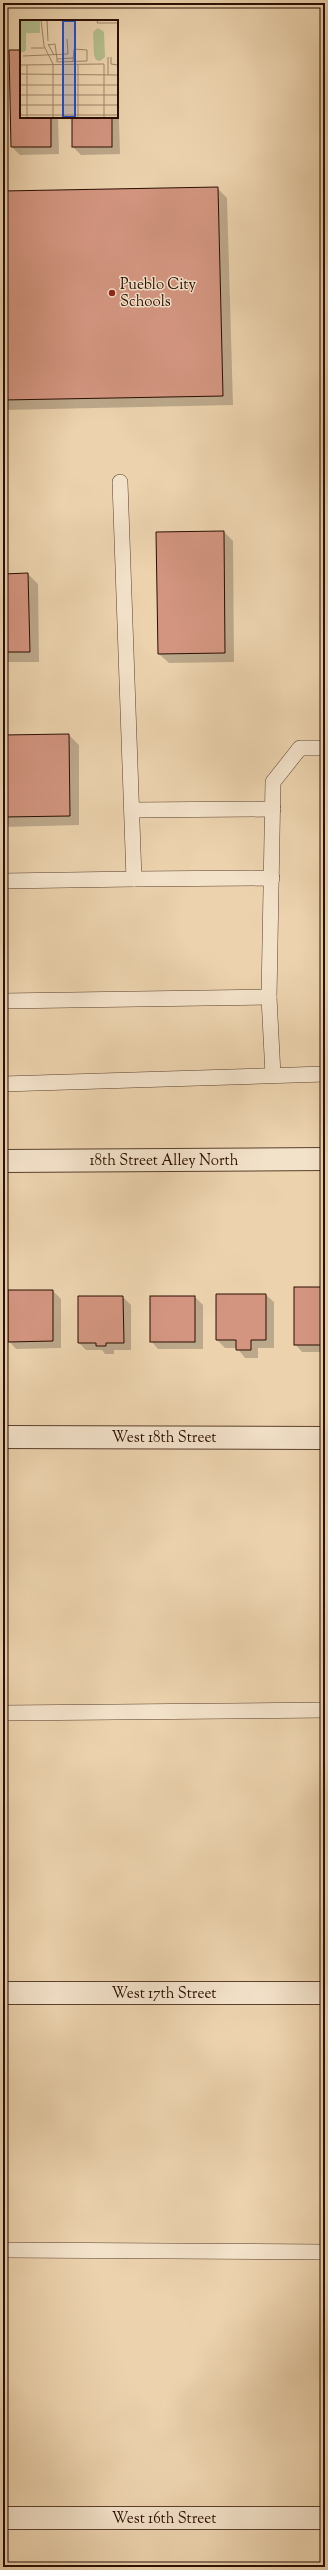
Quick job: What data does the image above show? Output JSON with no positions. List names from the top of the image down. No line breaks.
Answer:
{"streets":{"street":["18th Street Alley North","West 18th Street","West 17th Street","West 16th Street"]},"places":["Pueblo City Schools"]}
